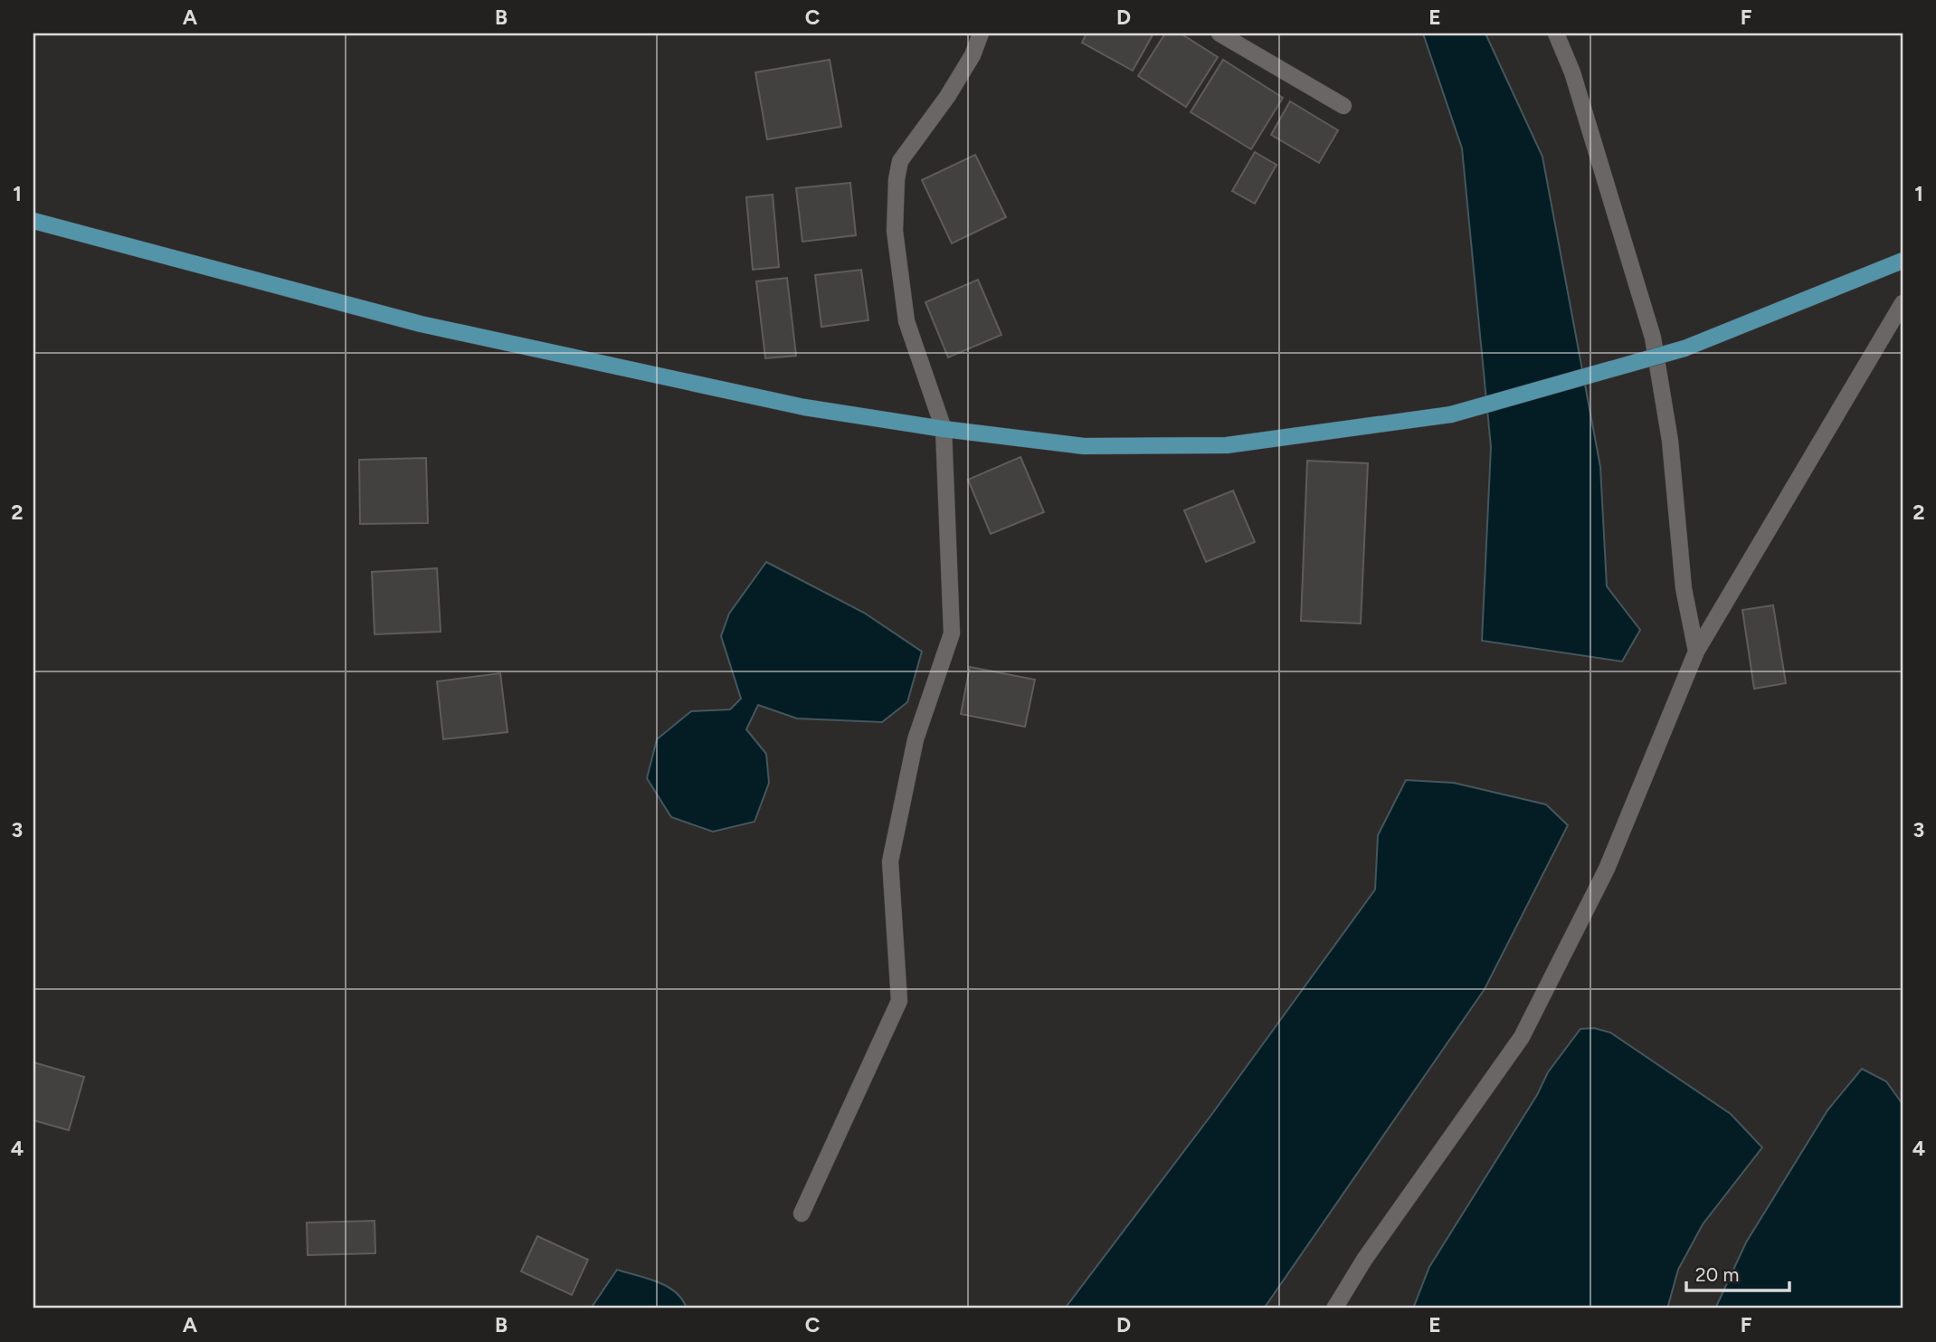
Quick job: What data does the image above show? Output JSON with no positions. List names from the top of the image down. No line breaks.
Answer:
{"scale_bar":"20 m","grid":{"columns":["A","B","C","D","E","F"],"rows":["1","2","3","4"]}}
